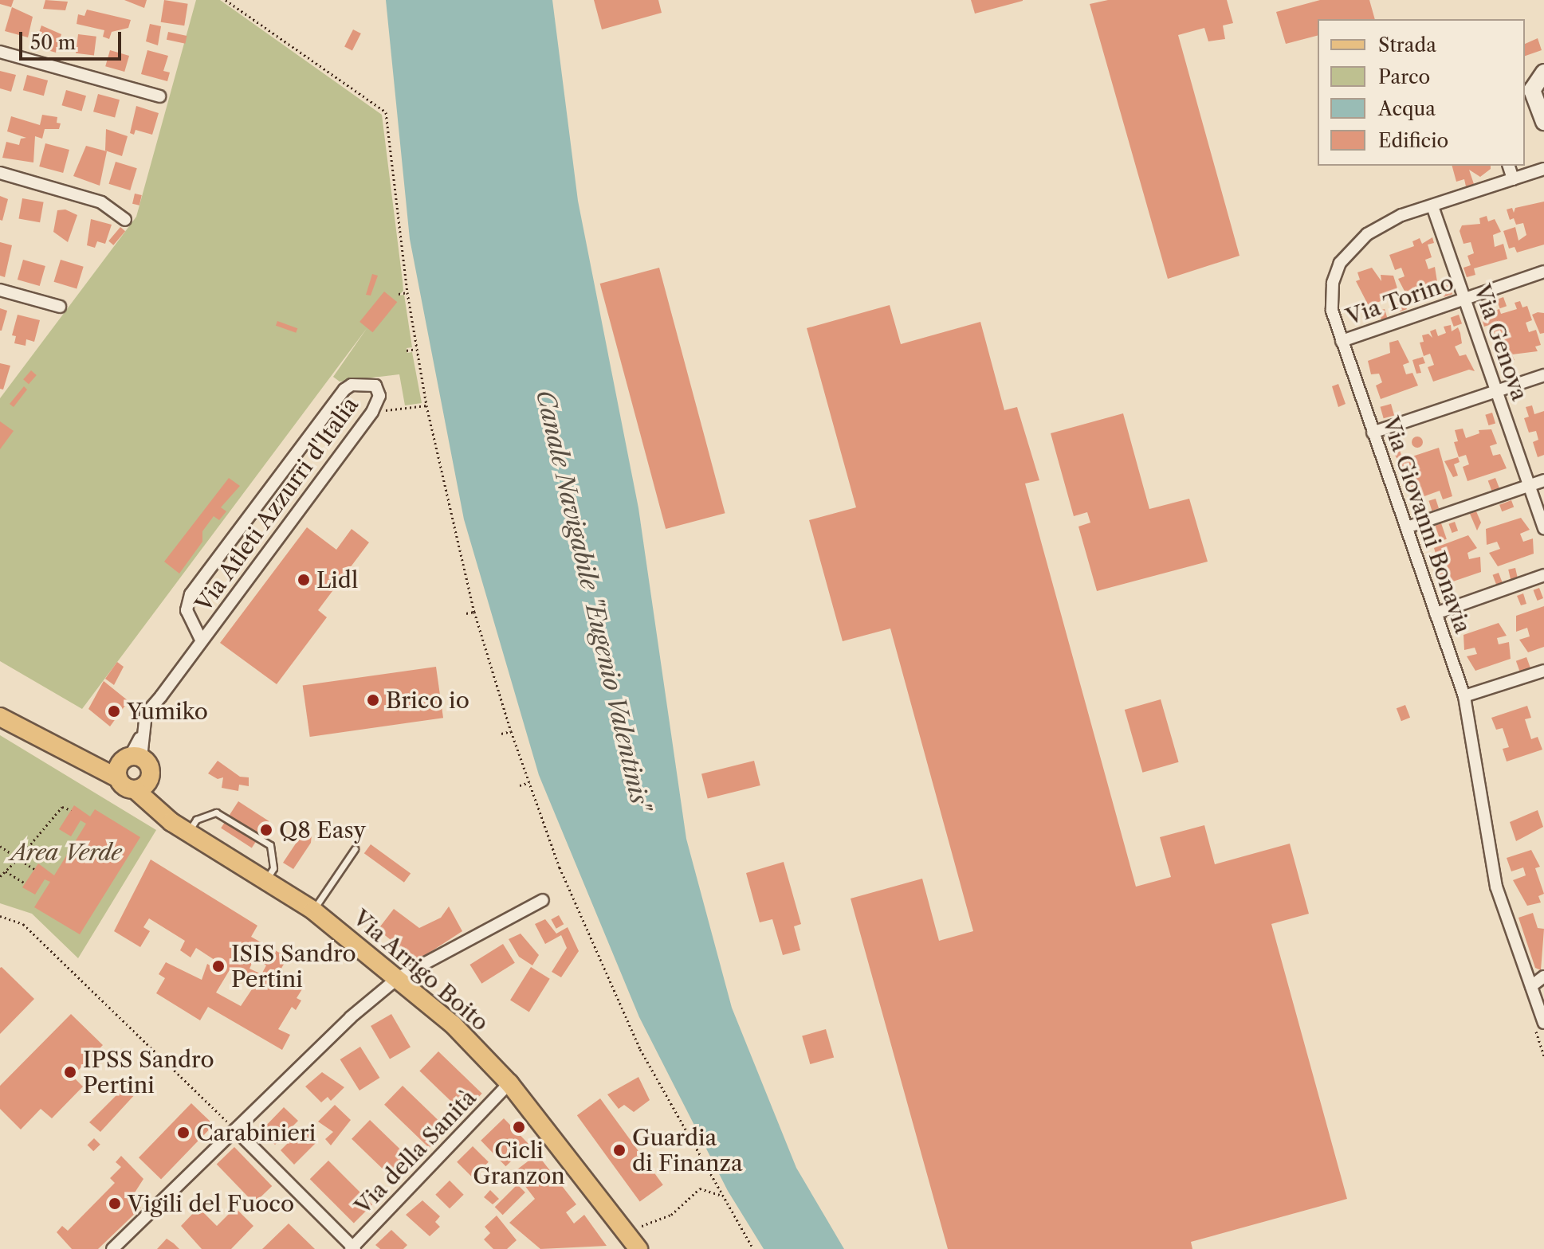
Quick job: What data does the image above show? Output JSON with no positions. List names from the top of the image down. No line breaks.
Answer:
{"streets":{"main road":["Via Arrigo Boito"],"street":["Via Torino","Via Genova","Via Atleti Azzurri d'Italia","Via Giovanni Bonavia","Via della Sanità"]},"crossings":[["Via Torino","Via Genova"],["Via Torino","Via Giovanni Bonavia"],["Via Genova","Via Giovanni Bonavia"],["Via Atleti Azzurri d'Italia","Via Arrigo Boito"],["Via Arrigo Boito","Via della Sanità"]],"water":["Canale Navigabile \"Eugenio Valentinis\""],"parks":["Area Verde"],"places":["Lidl","Brico io","Yumiko","Q8 Easy","ISIS Sandro Pertini","IPSS Sandro Pertini","Cicli Granzon","Carabinieri","Guardia di Finanza","Vigili del Fuoco"],"legend":["Strada","Parco","Acqua","Edificio"],"scale_bar":"50 m"}
